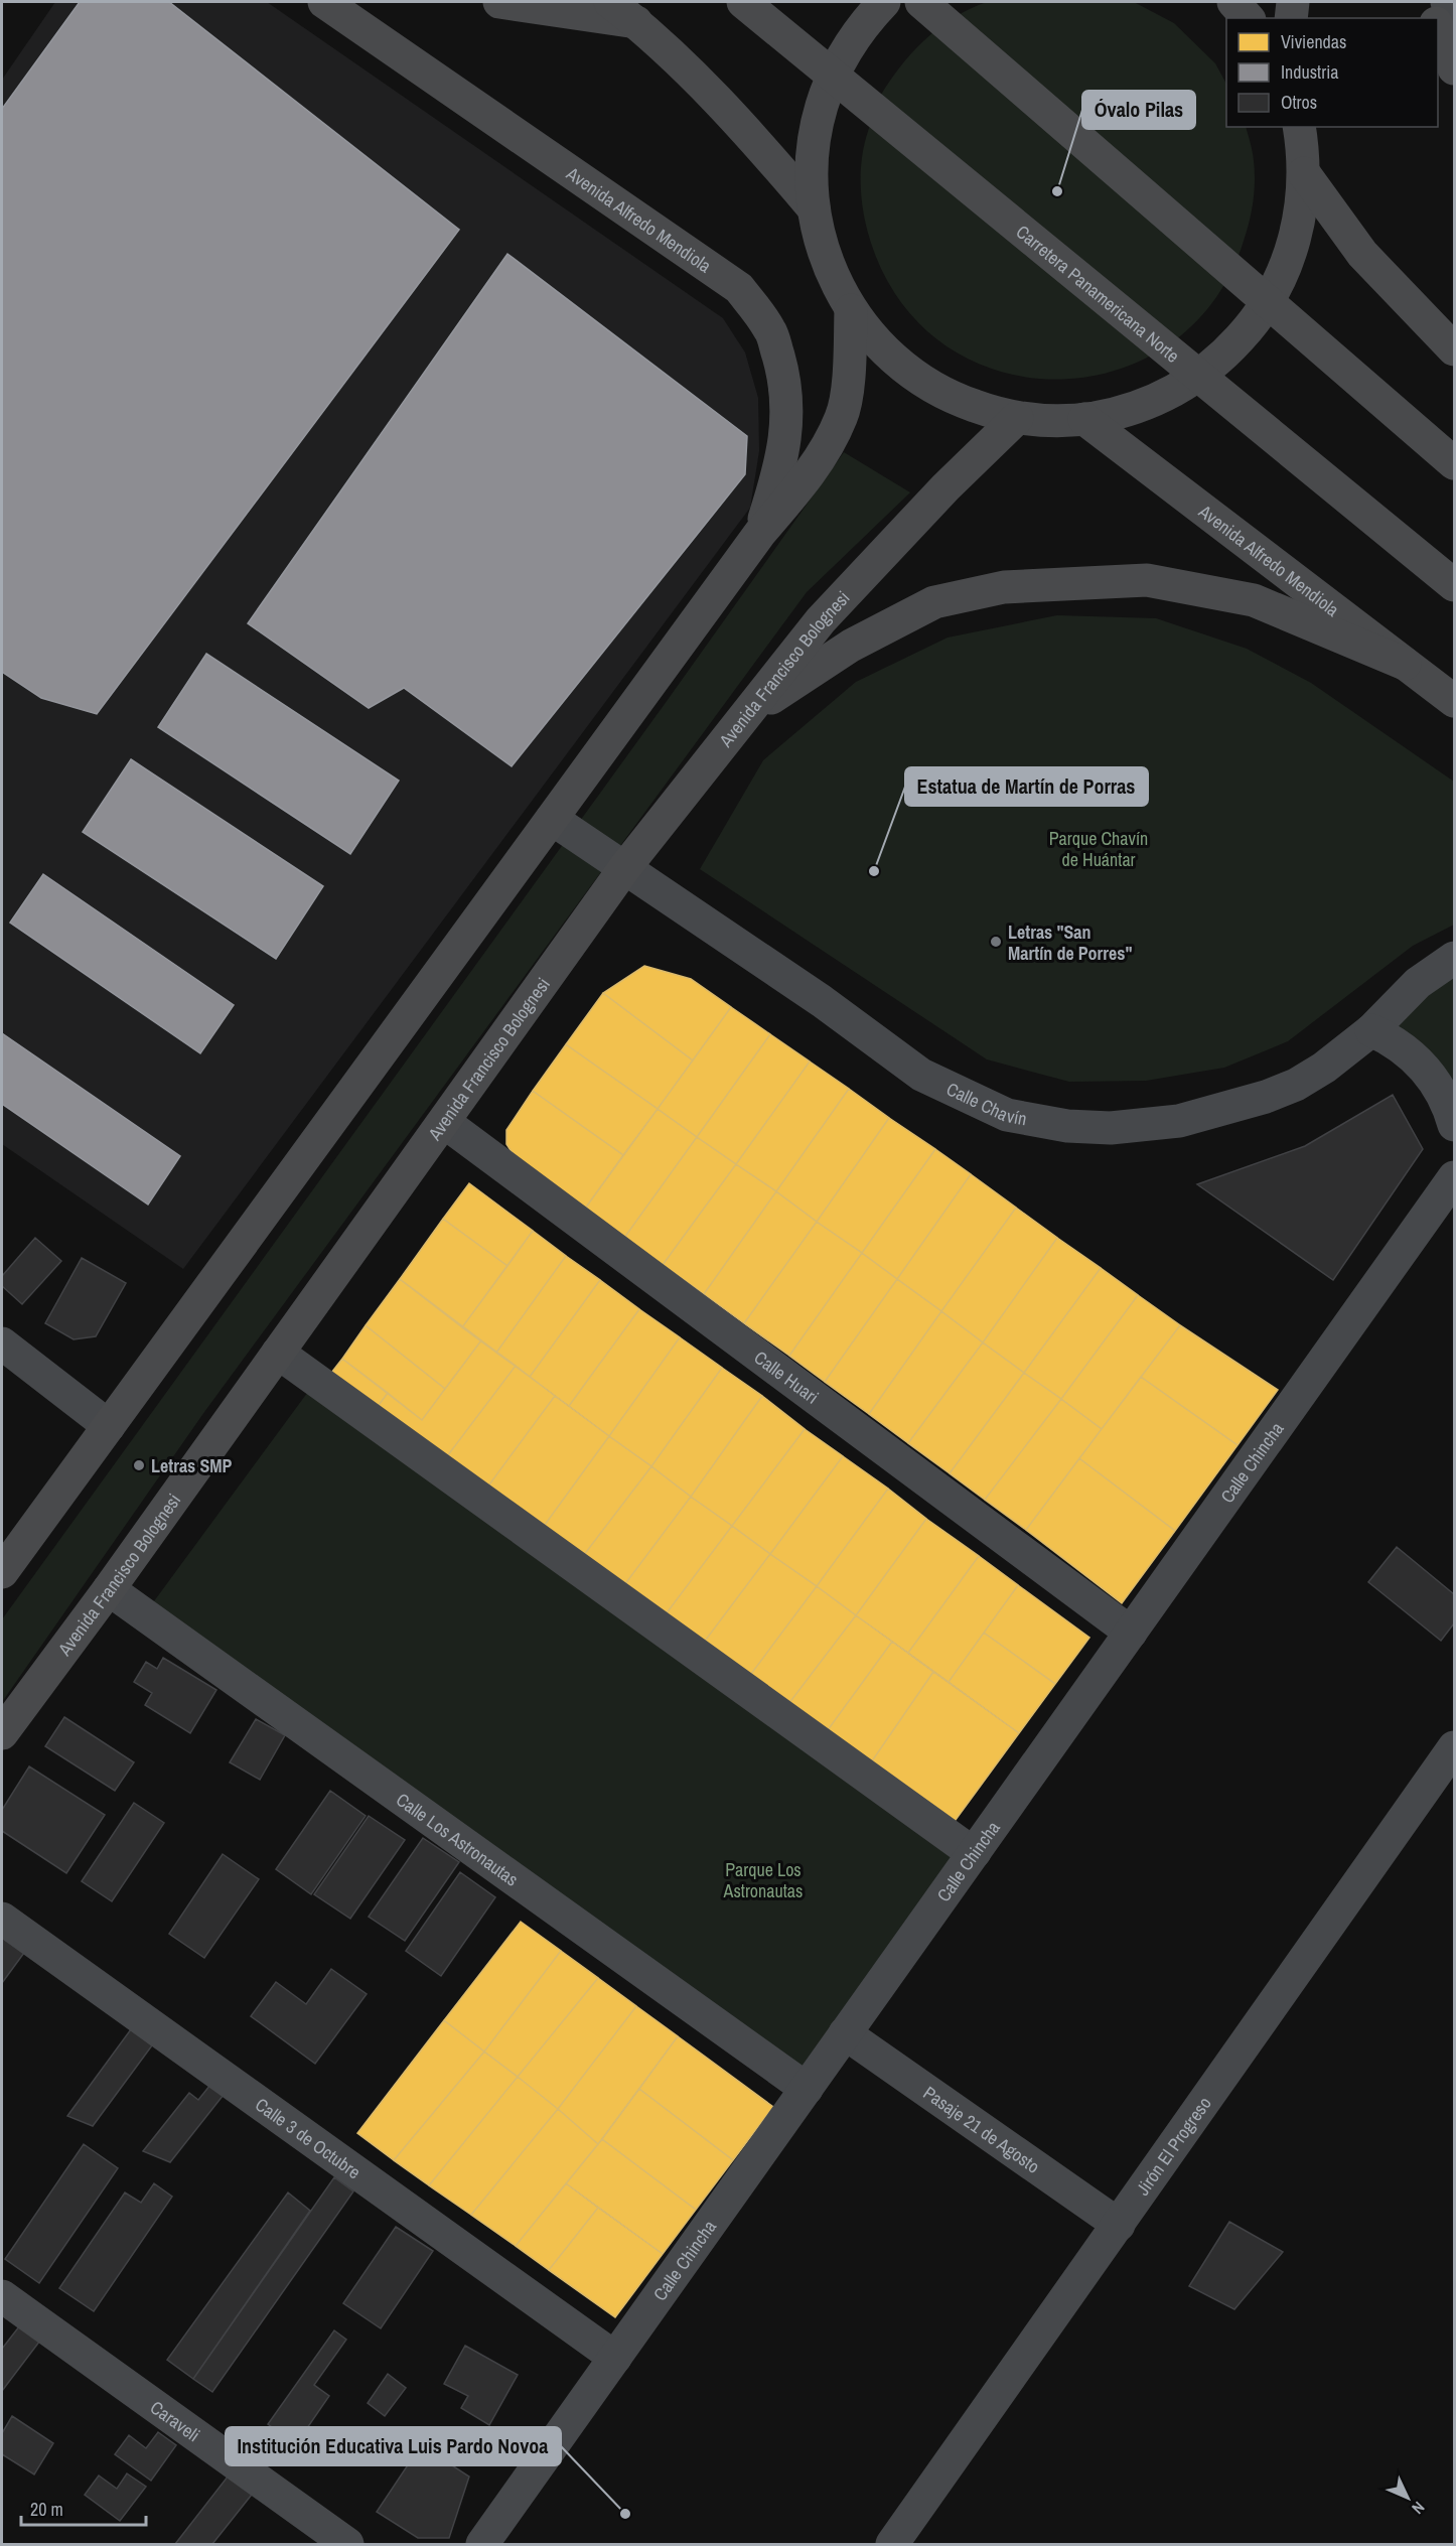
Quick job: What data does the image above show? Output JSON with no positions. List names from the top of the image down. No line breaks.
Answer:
{"streets":{"main road":["Avenida Alfredo Mendiola","Carretera Panamericana Norte","Avenida Francisco Bolognesi"],"street":["Calle Chavín","Calle Huari","Calle Chincha","Calle Los Astronautas","Pasaje 21 de Agosto","Calle 3 de Octubre","Jirón El Progreso","Caraveli"]},"crossings":[["Avenida Francisco Bolognesi","Calle Chavín"],["Avenida Francisco Bolognesi","Calle Huari"],["Avenida Francisco Bolognesi","Calle Los Astronautas"],["Calle Huari","Calle Chincha"],["Calle Chincha","Calle Los Astronautas"],["Calle Chincha","Pasaje 21 de Agosto"],["Calle Chincha","Calle 3 de Octubre"],["Pasaje 21 de Agosto","Jirón El Progreso"]],"parks":["Parque Chavín de Huántar","Parque Los Astronautas"],"places":["Óvalo Pilas","Estatua de Martín de Porras","Letras \"San Martín de Porres\"","Letras SMP","Institución Educativa Luis Pardo Novoa"],"legend":["Viviendas","Industria","Otros"],"scale_bar":"20 m","north":"bottom right"}
